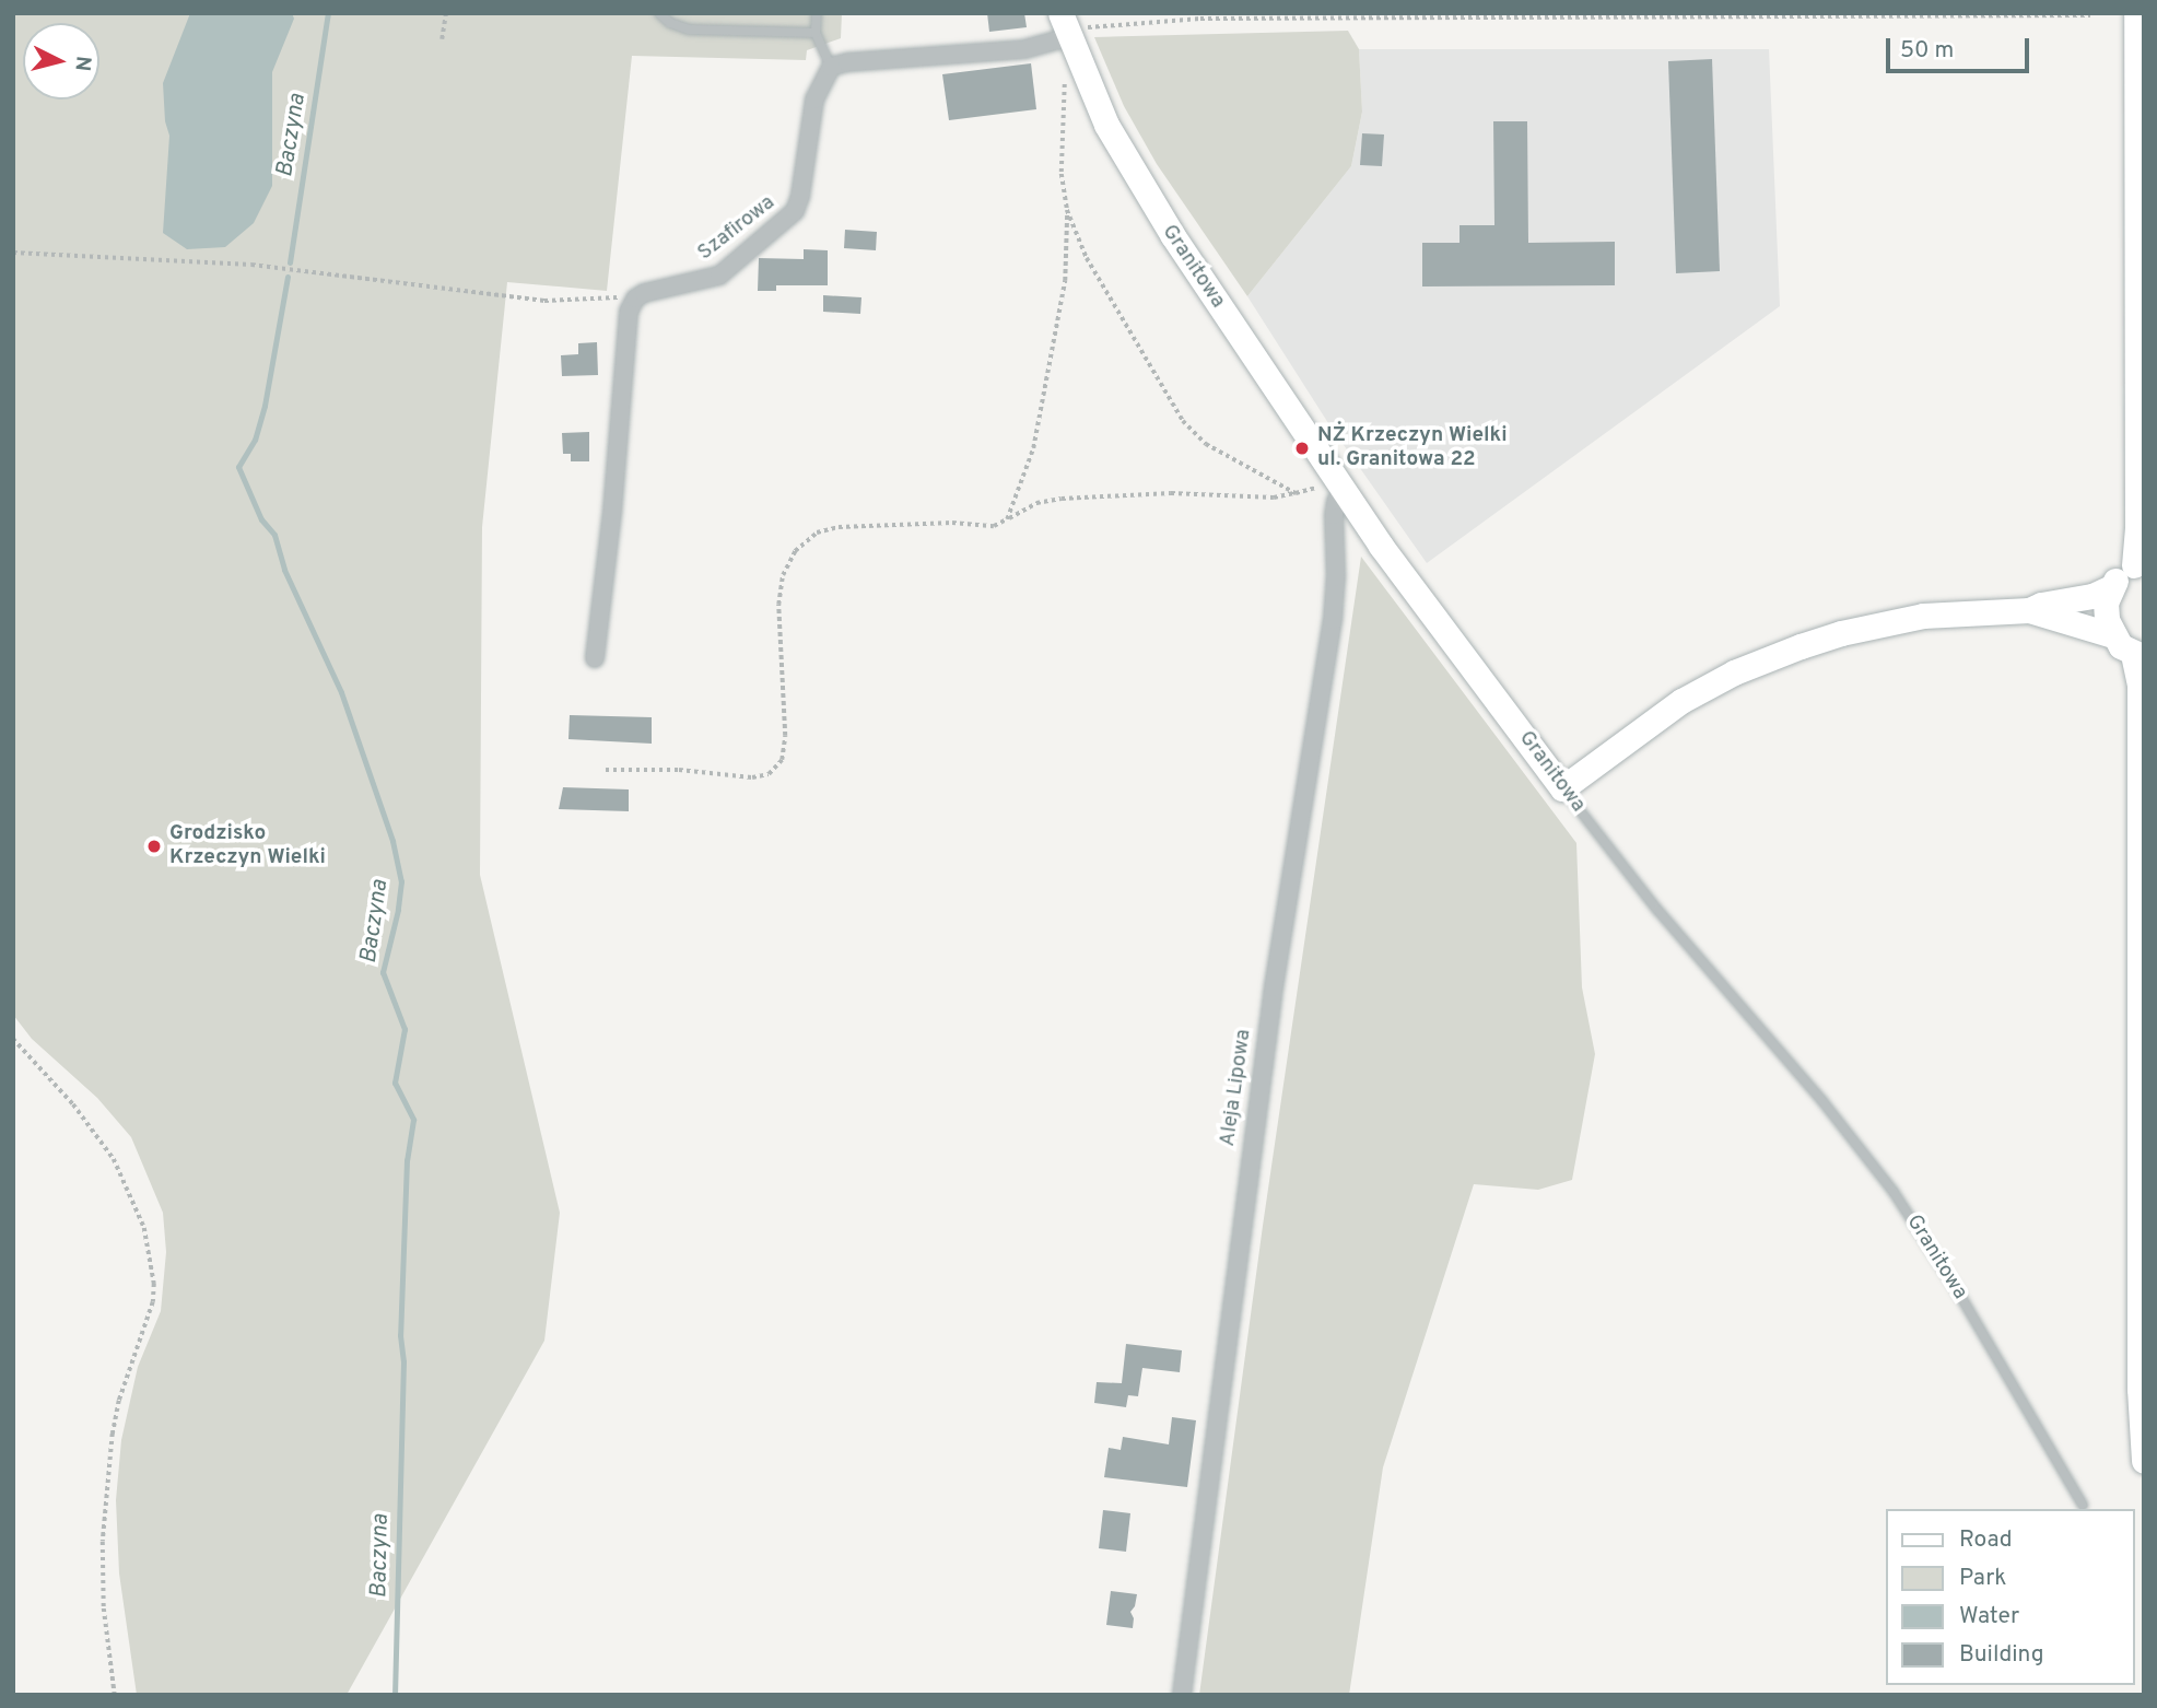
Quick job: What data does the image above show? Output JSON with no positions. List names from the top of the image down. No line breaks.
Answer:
{"streets":{"street":["Szafirowa","Granitowa","Aleja Lipowa"]},"crossings":[["Granitowa","Aleja Lipowa"]],"water":["Baczyna"],"places":["NŻ Krzeczyn Wielki ul. Granitowa 22","Grodzisko Krzeczyn Wielki"],"legend":["Road","Park","Water","Building"],"scale_bar":"50 m","north":"right"}
